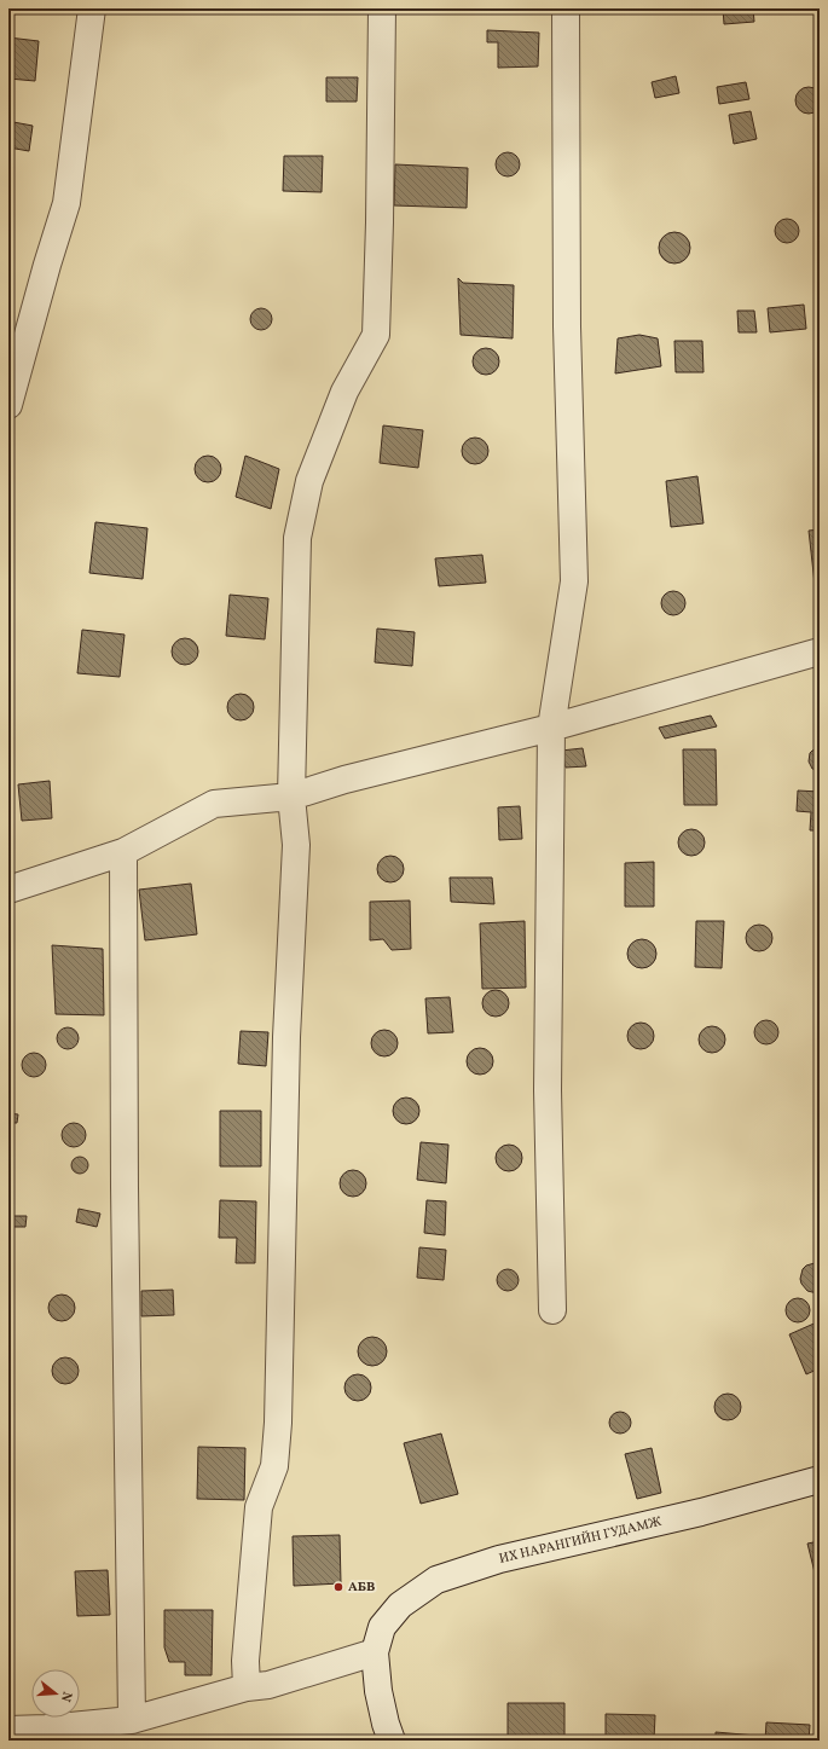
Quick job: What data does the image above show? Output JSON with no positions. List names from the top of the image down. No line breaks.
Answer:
{"streets":{"street":["ИХ НАРАНГИЙН ГУДАМЖ"]},"places":["АБВ"],"north":"right"}
